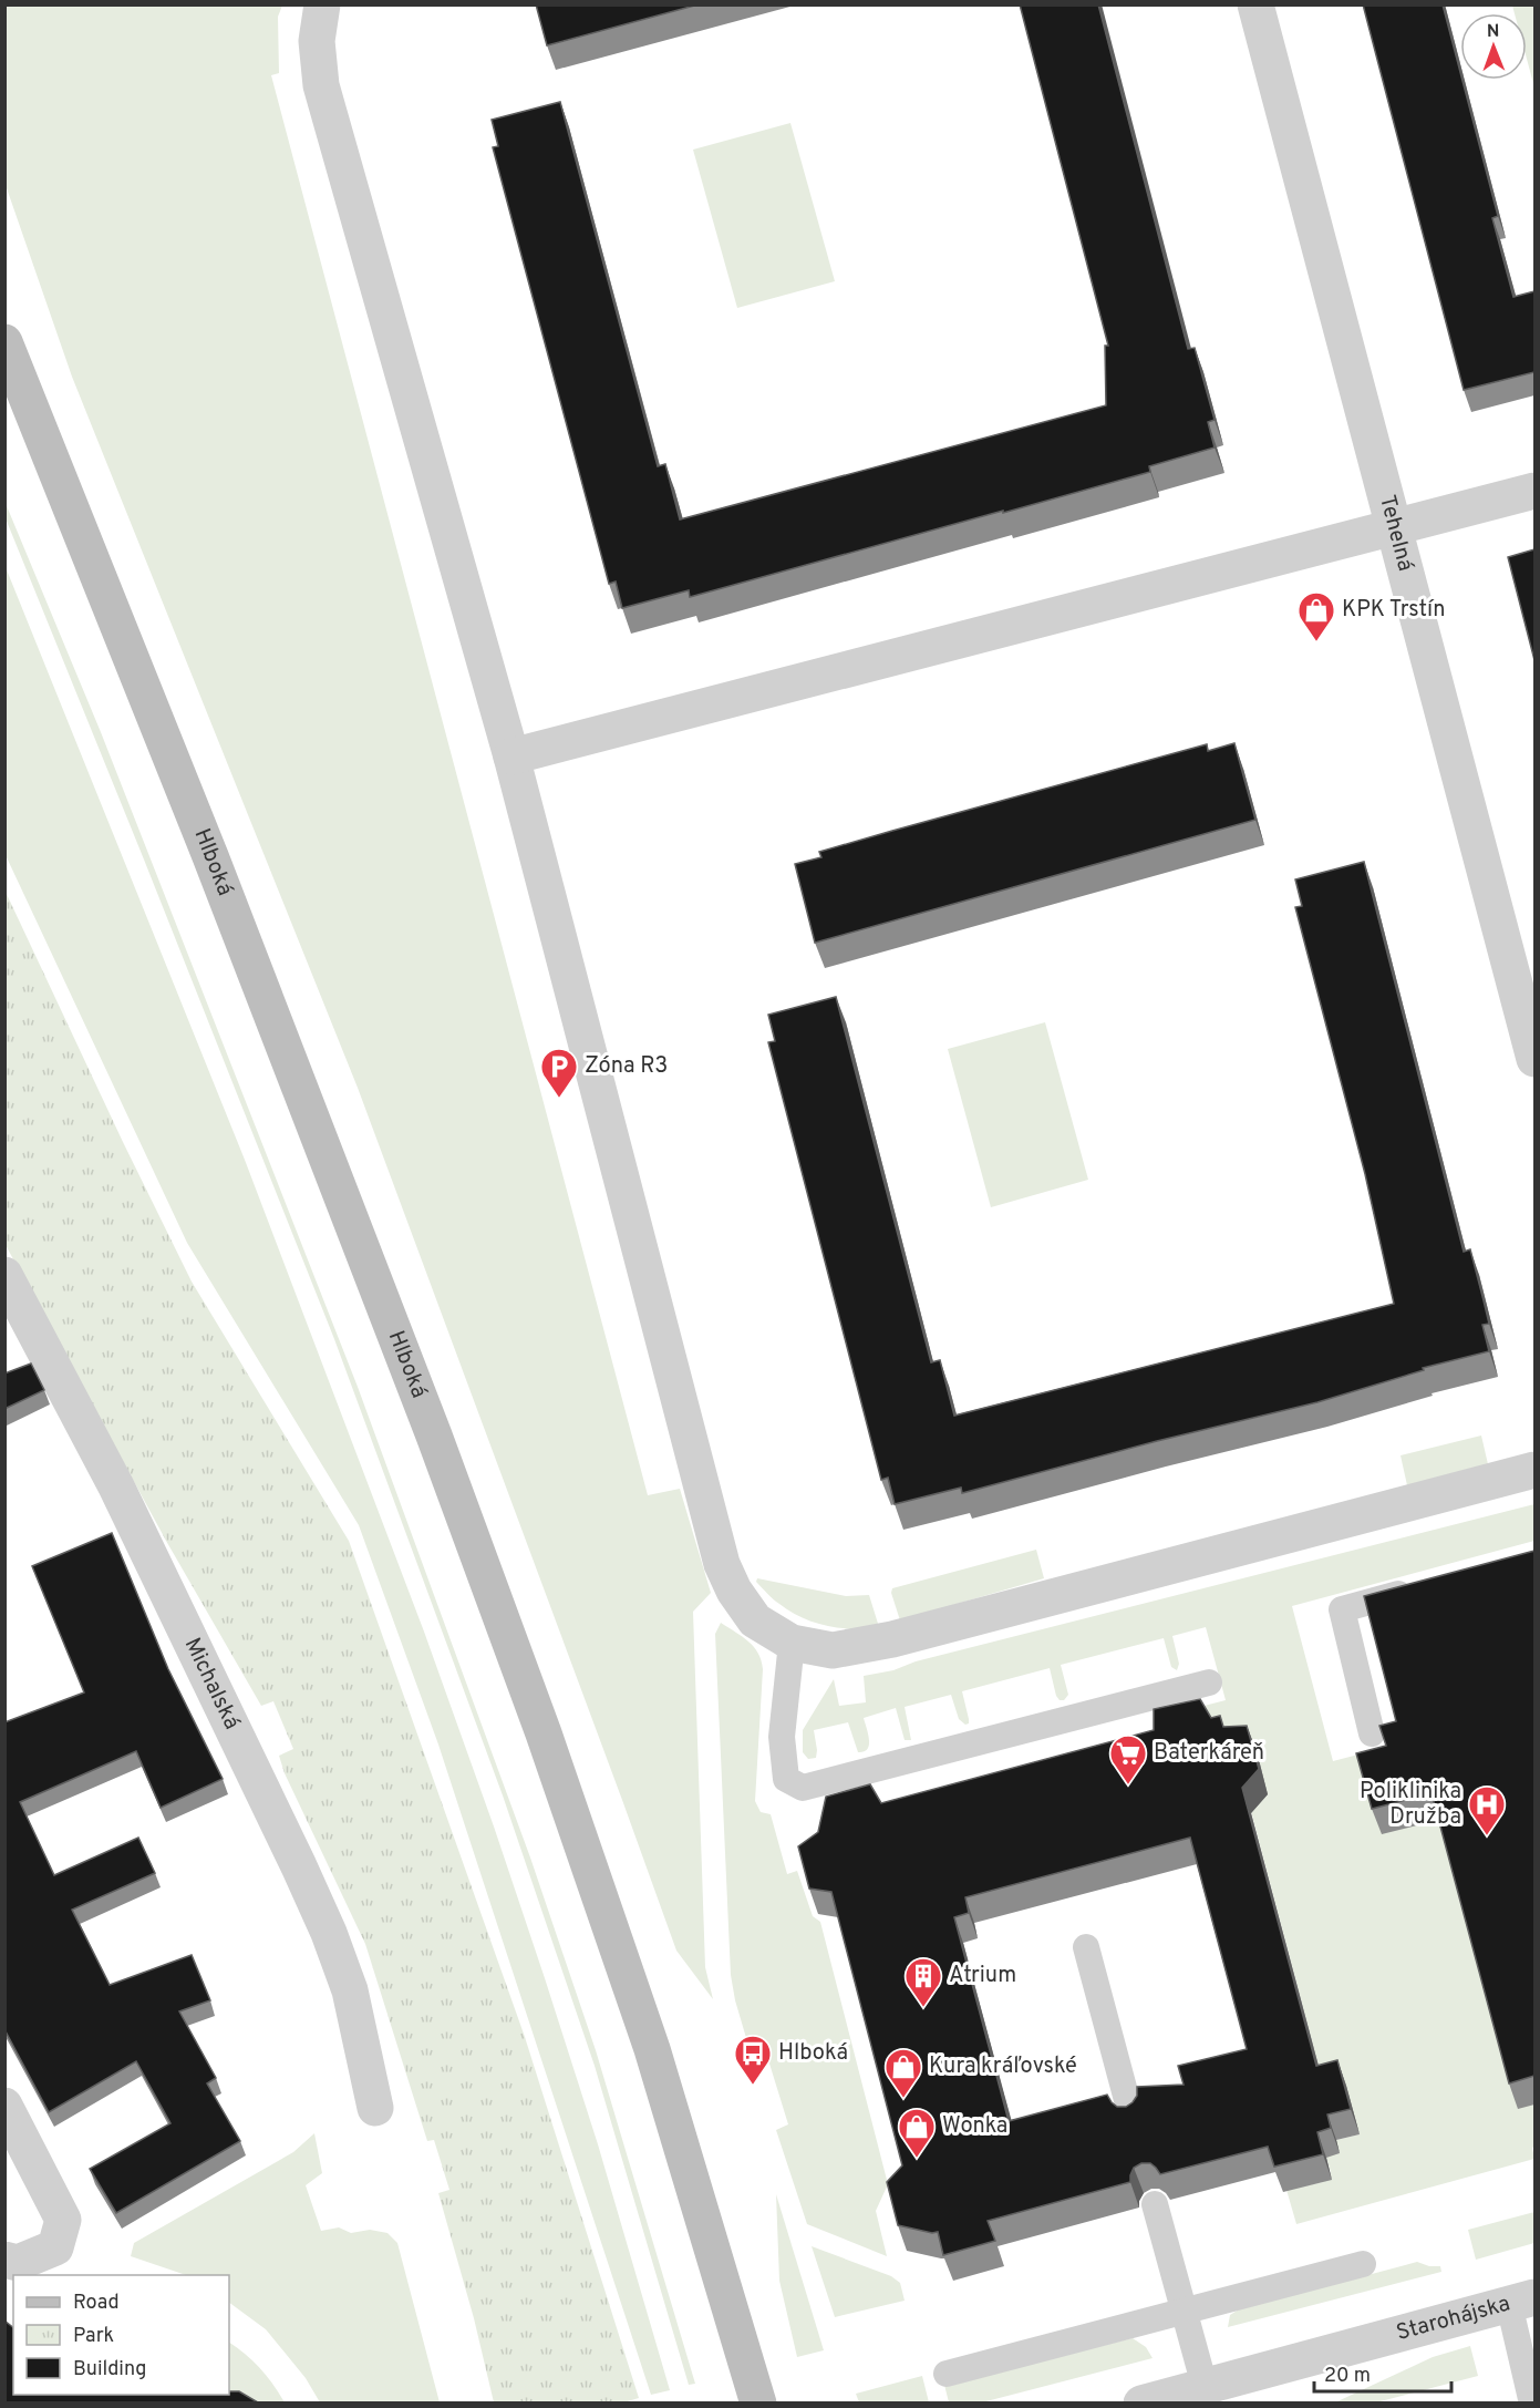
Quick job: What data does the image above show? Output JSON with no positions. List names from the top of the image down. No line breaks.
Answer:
{"streets":{"street":["Tehelná","Hlboká","Michalská","Starohájska"]},"places":{"shop":["KPK Trstín","Kura kráľovské","Wonka"],"parking":["Zóna R3"],"supermarket":["Baterkáreň"],"hospital":["Poliklinika Družba"],"building":["Atrium"],"bus stop":["Hlboká"]},"legend":["Road","Park","Building"],"scale_bar":"20 m","north":"top"}
